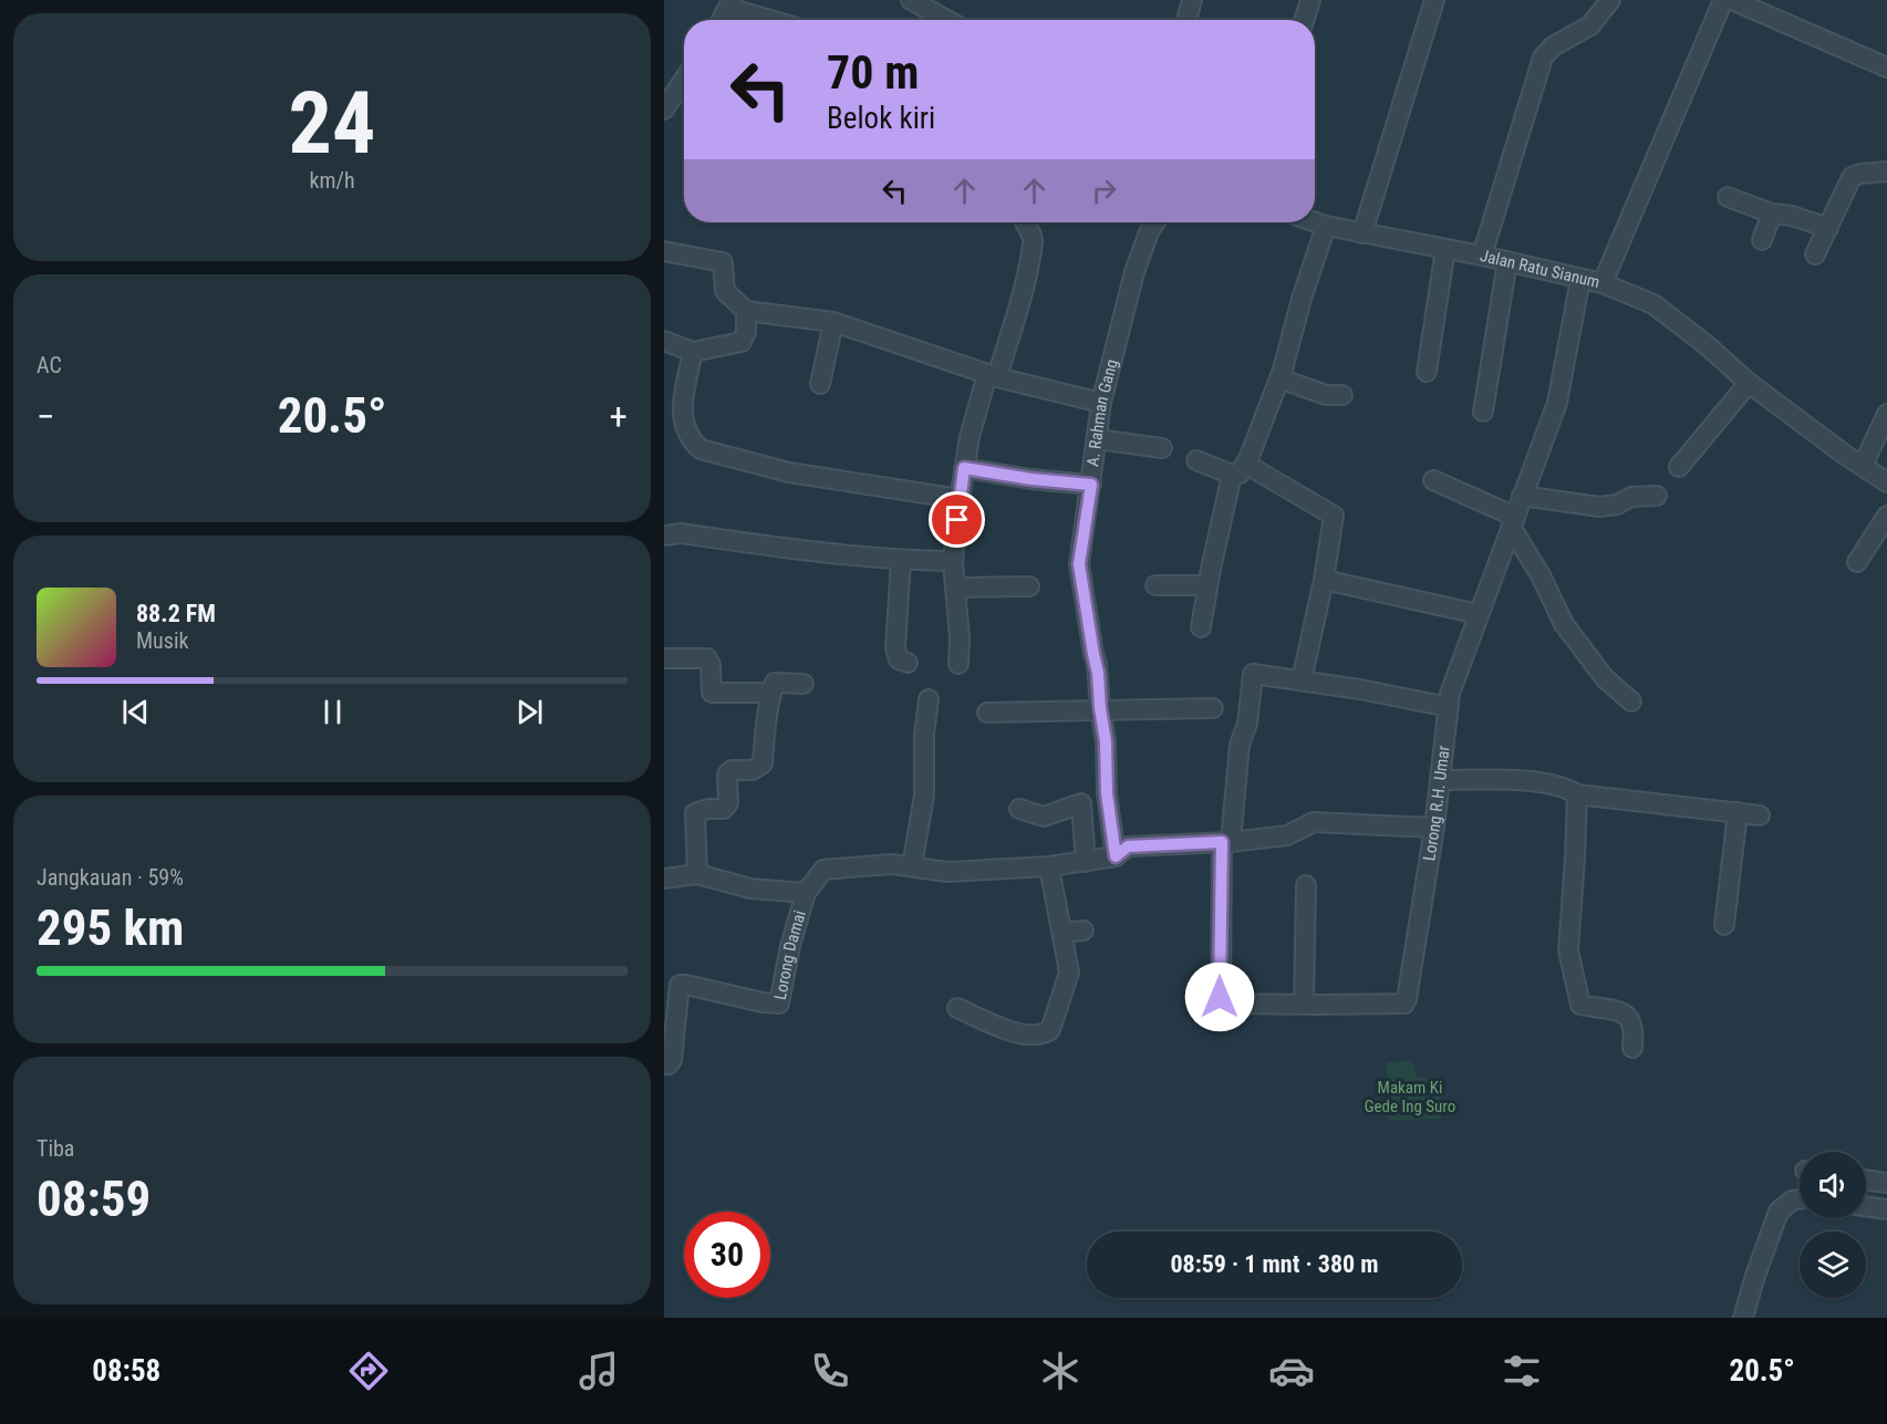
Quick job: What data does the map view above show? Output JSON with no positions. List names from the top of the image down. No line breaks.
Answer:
{"streets":{"street":["Jalan Ratu Sianum","A. Rahman Gang","Lorong R.H. Umar","Lorong Damai"]},"crossings":[["Jalan Ratu Sianum","Lorong R.H. Umar"]],"parks":["Makam Ki Gede Ing Suro"],"page":{"tile":[["24","km/h"],"AC",["Jangkauan · 59%","295 km"],["Tiba","08:59"]],"turn":["70 m","Belok kiri"],"heat":["−","20.5°","+"],"song":["88.2 FM","Musik"],"limit":"30","trip":"08:59 · 1 mnt · 380 m","tabs":["08:58","20.5°"]}}
